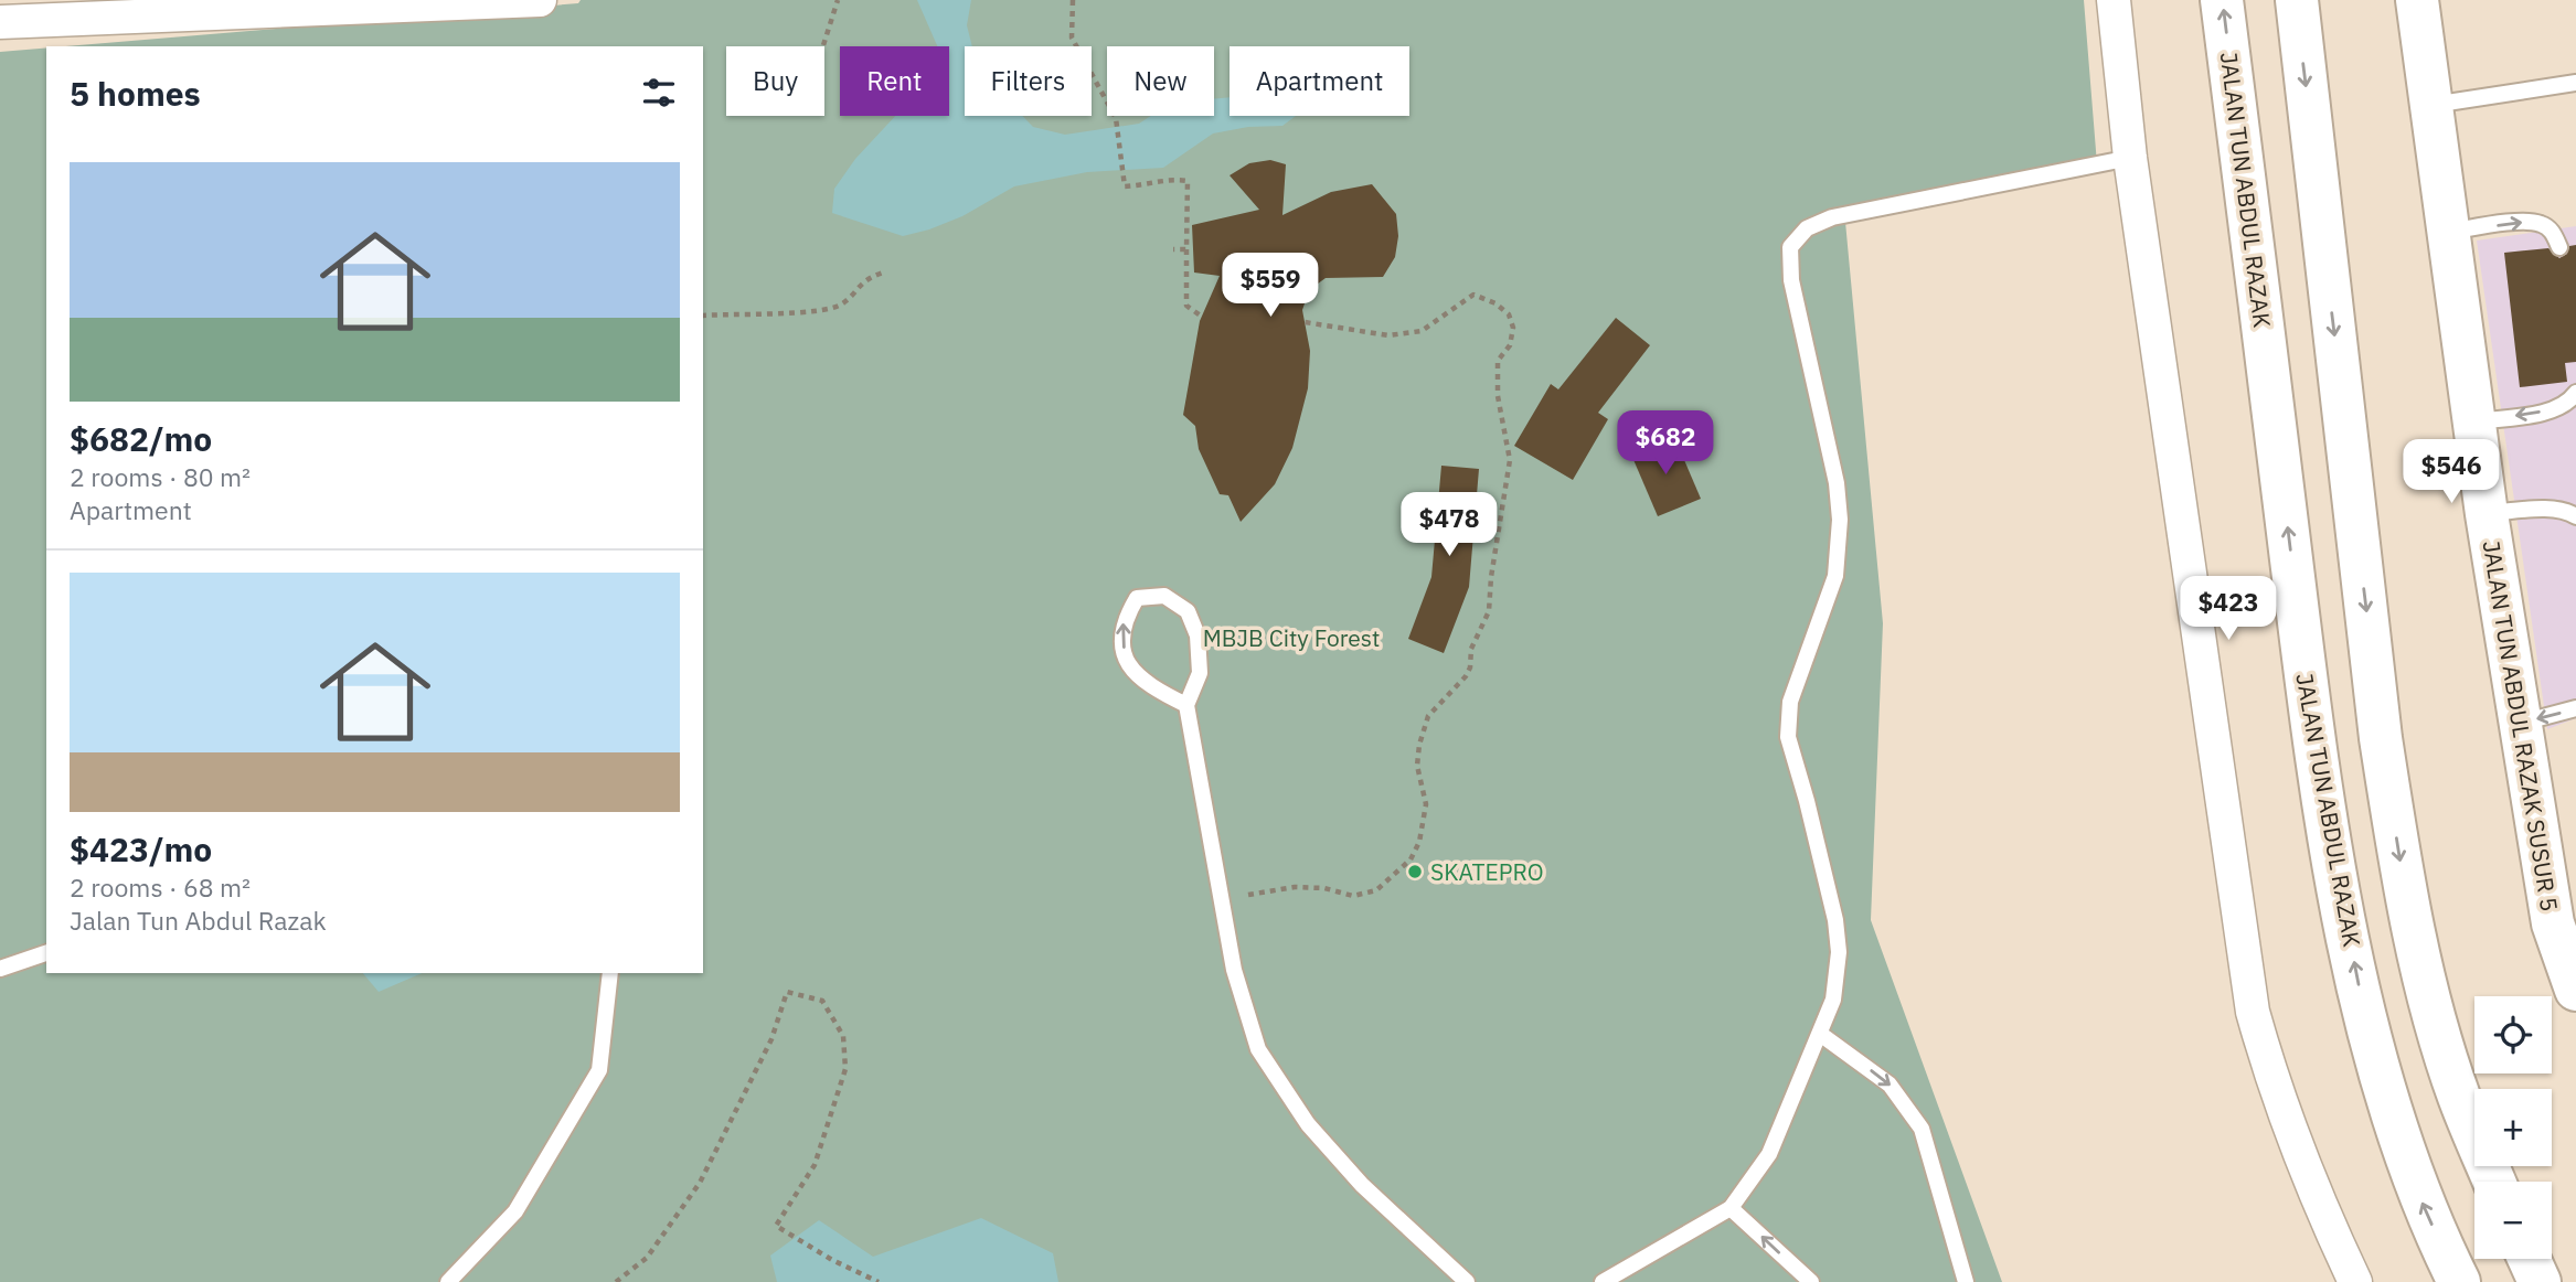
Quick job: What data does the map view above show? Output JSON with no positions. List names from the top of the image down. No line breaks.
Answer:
{"streets":{"main road":["JALAN TUN ABDUL RAZAK","JALAN TUN ABDUL RAZAK SUSUR 5"]},"parks":["MBJB City Forest"],"places":["SKATEPRO"],"page":{"chip":["Buy","Rent","Filters","New","Apartment"],"heading":"5 homes","list":[{"name":"$682/mo","note":"2 rooms · 80 m² · Apartment"},{"name":"$423/mo","note":"2 rooms · 68 m² · Jalan Tun Abdul Razak"}],"price":["$559","$682","$546","$478","$423"],"map_buttons":["+","−"]}}
